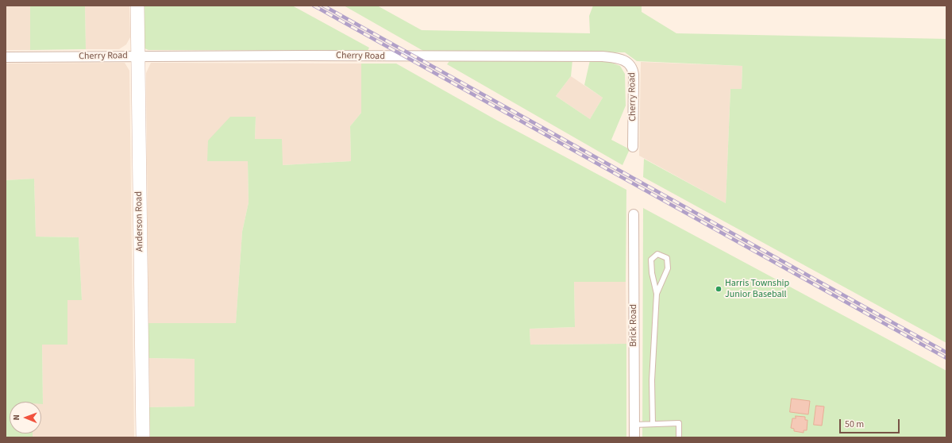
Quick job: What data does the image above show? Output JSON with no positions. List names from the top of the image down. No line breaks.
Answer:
{"streets":{"street":["Cherry Road","Anderson Road","Brick Road"]},"crossings":[["Cherry Road","Anderson Road"]],"places":["Harris Township Junior Baseball"],"scale_bar":"50 m","north":"left"}
